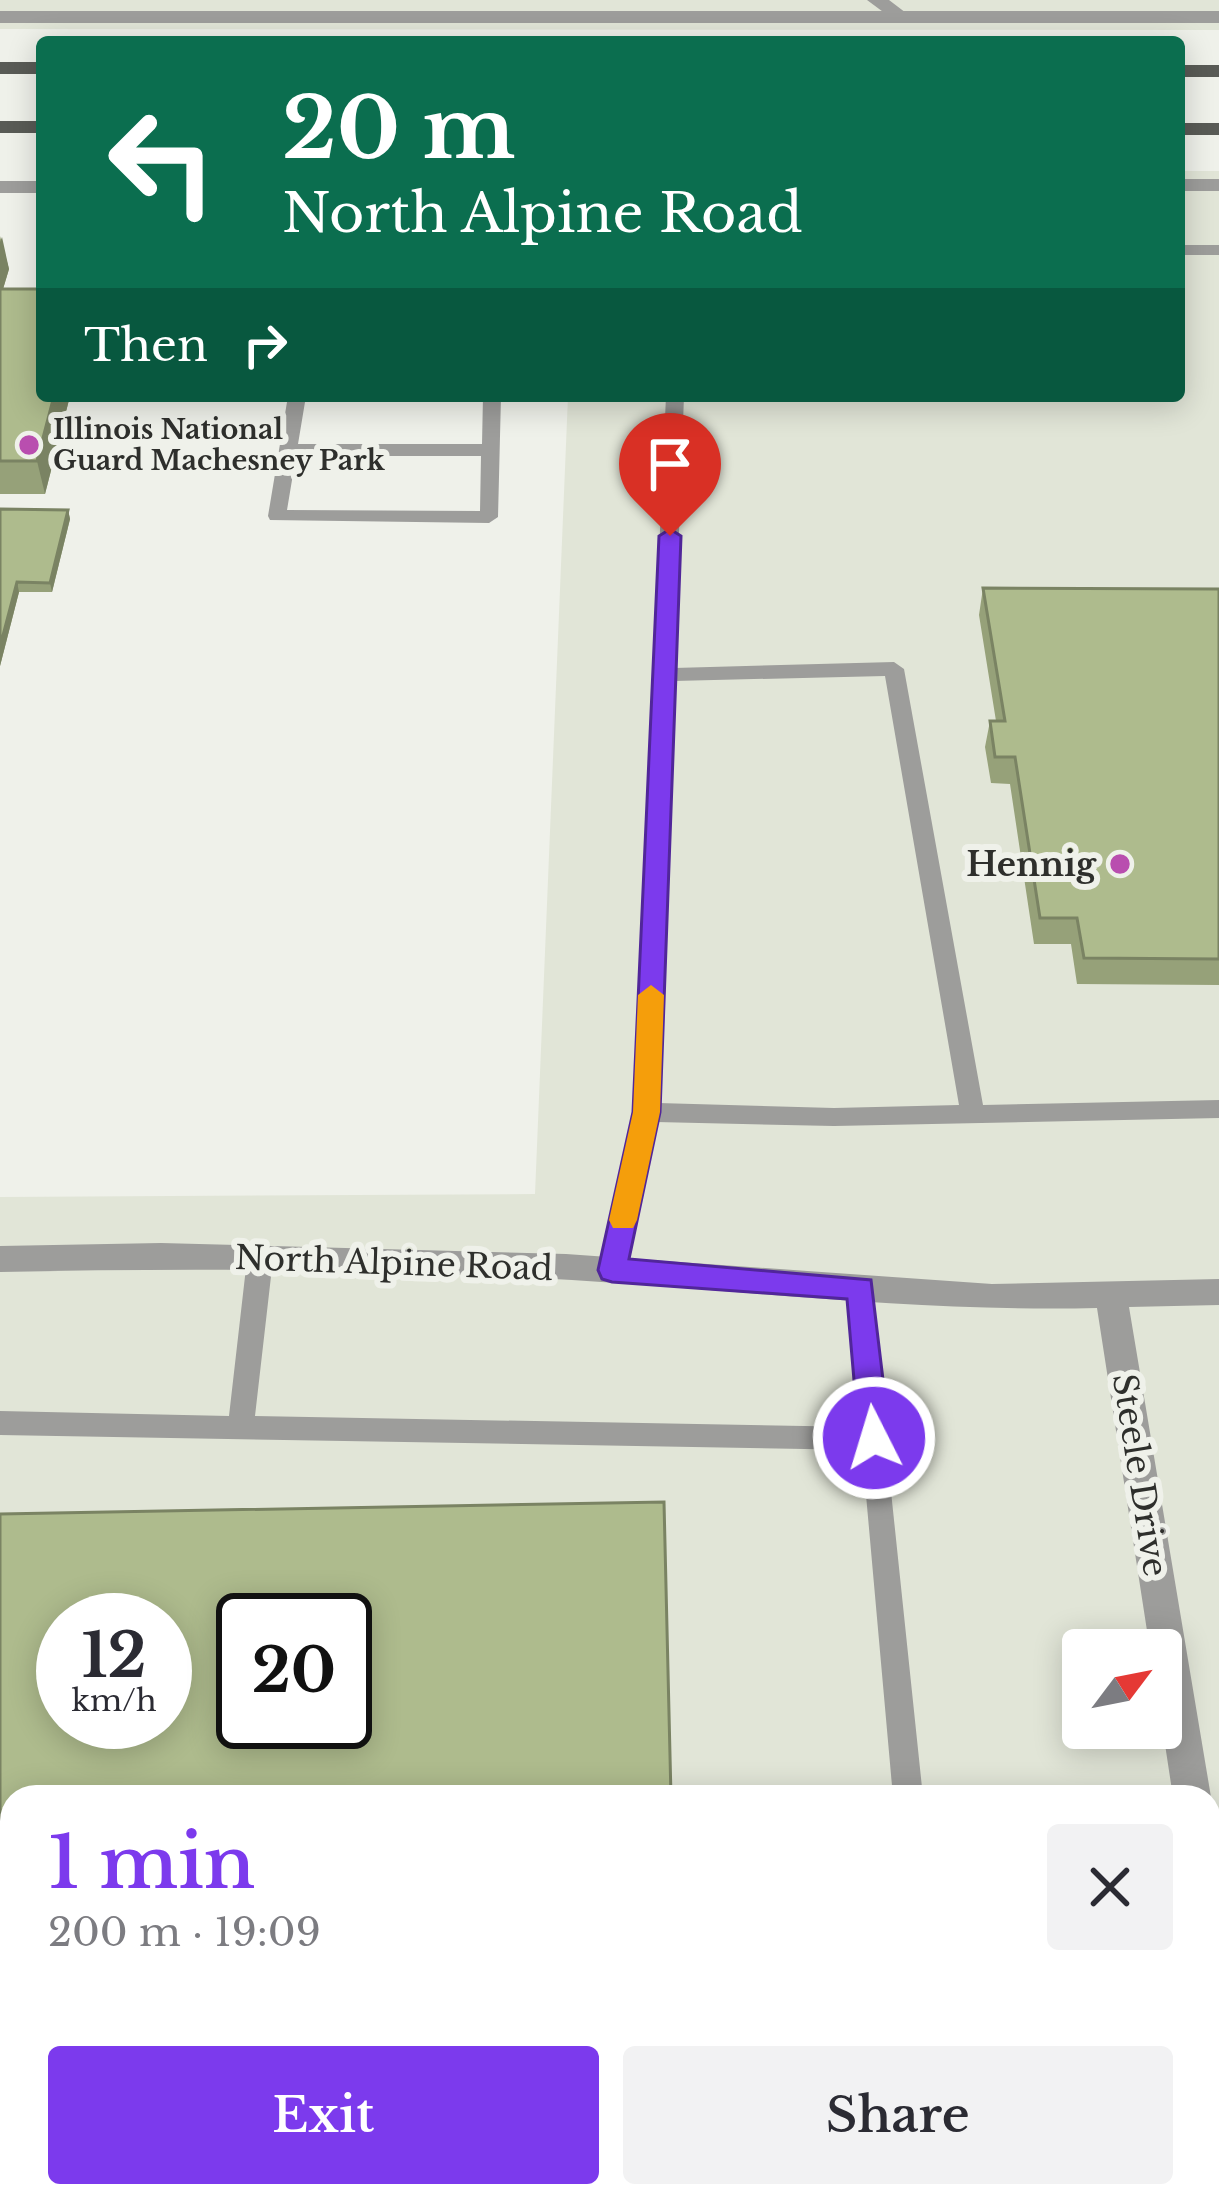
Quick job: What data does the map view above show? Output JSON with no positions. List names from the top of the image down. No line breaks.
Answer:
{"streets":{"street":["North Alpine Road","Steele Drive"]},"crossings":[["North Alpine Road","Steele Drive"]],"places":["Illinois National Guard Machesney Park","Hennig"],"north":"top right","page":{"turn":["20 m","North Alpine Road"],"then":"Then","speed":"12 km/h","limit":"20","heading":["1 min","200 m · 19:09"],"buttons":["Exit","Share"]}}
